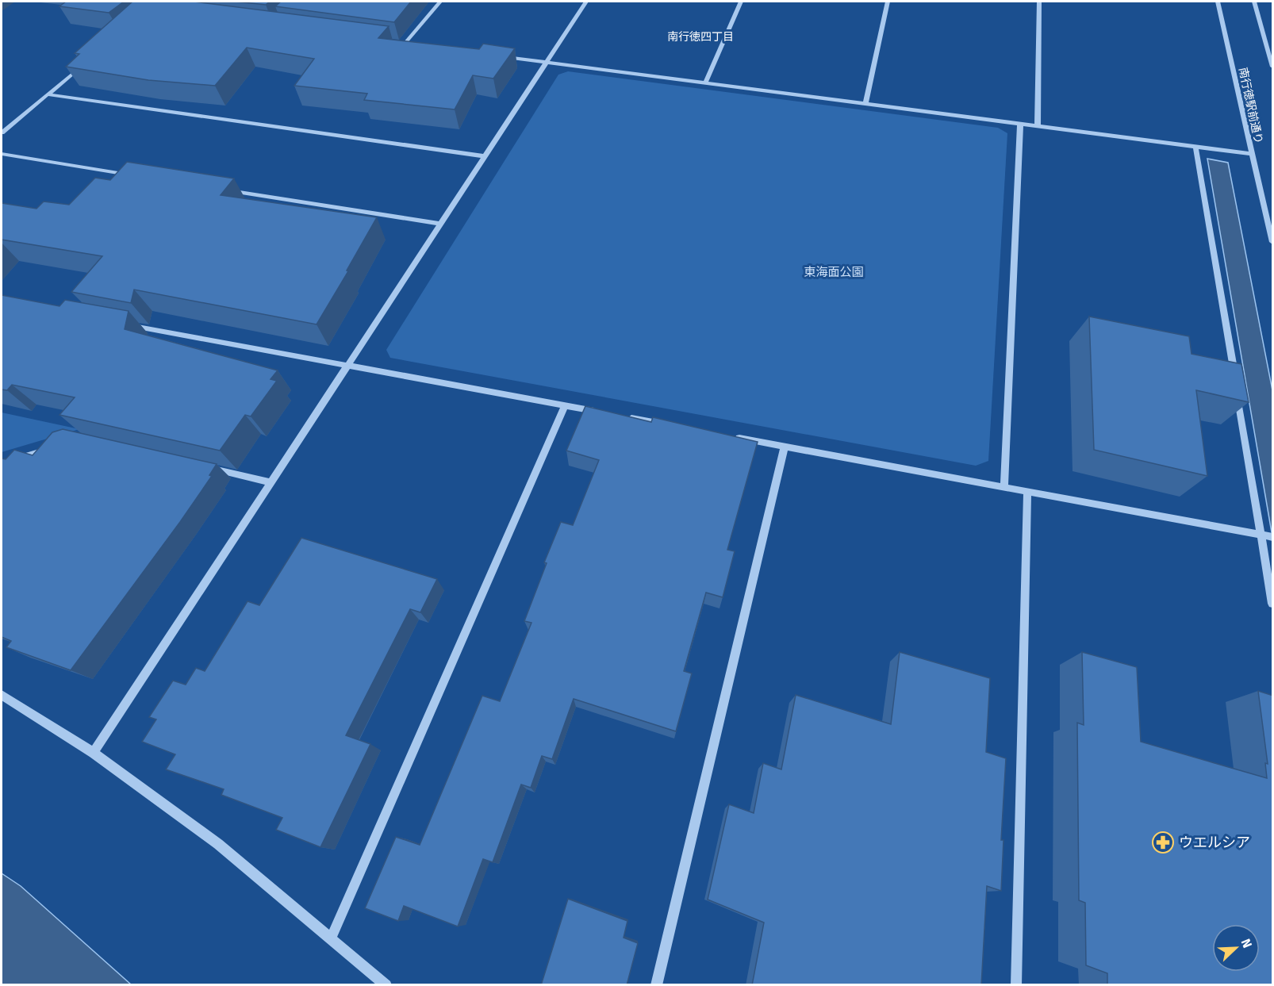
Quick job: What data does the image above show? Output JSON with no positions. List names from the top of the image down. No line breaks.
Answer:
{"streets":{"street":["南行徳駅前通り"]},"districts":["南行徳四丁目"],"parks":["東海面公園"],"places":{"pharmacy":["ウエルシア"]},"north":"top right"}
